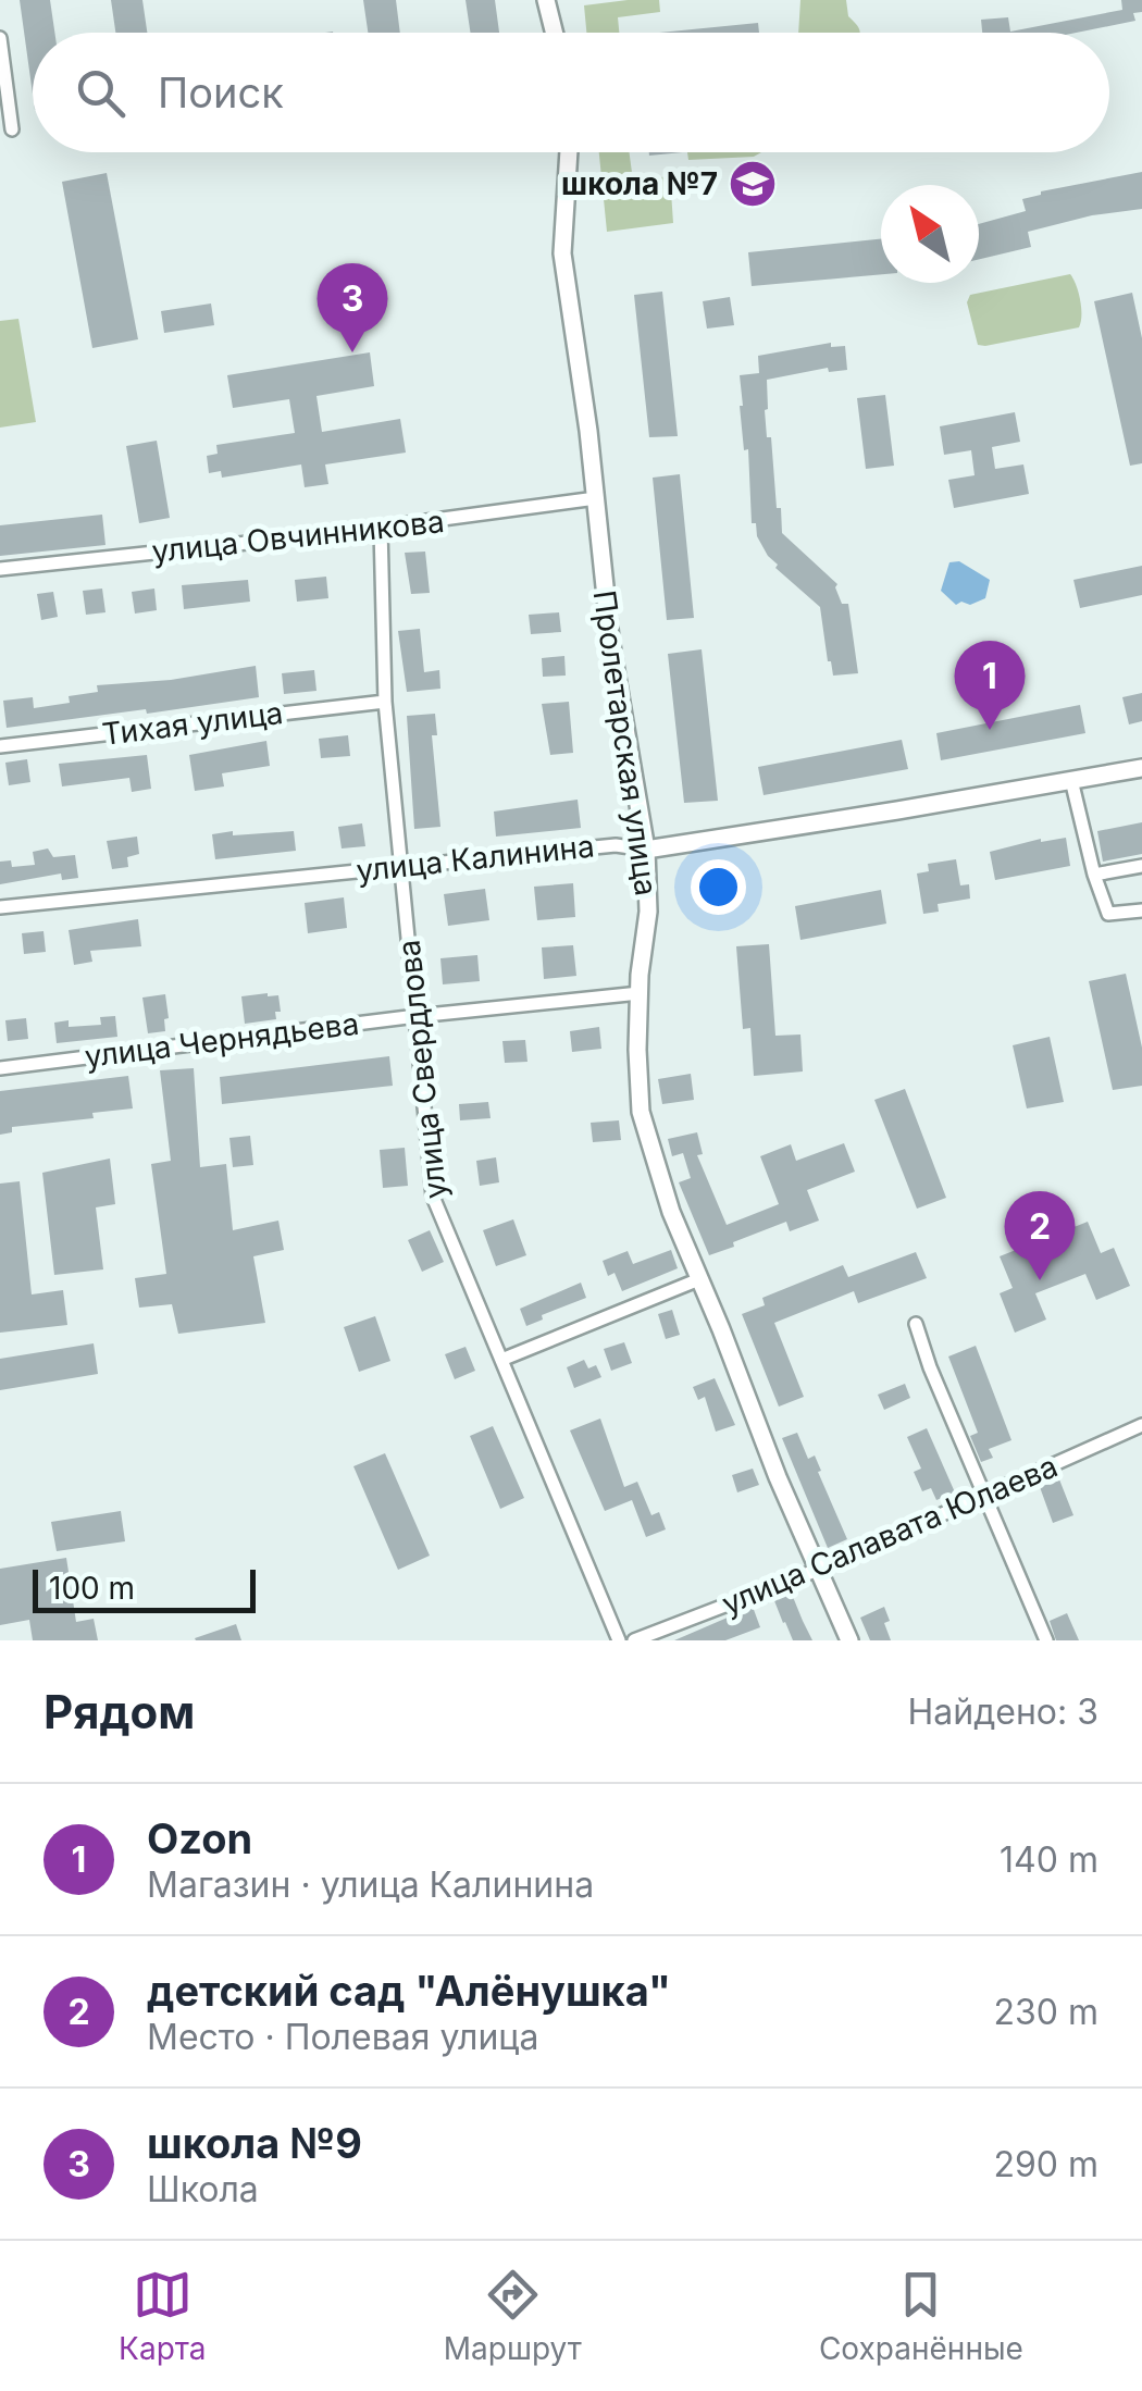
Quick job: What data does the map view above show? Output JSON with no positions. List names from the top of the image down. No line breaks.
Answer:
{"streets":{"street":["улица Овчинникова","Тихая улица","Пролетарская улица","улица Калинина","улица Чернядьева","улица Свердлова","улица Салавата Юлаева"]},"crossings":[["улица Овчинникова","Пролетарская улица"],["улица Овчинникова","улица Свердлова"],["Тихая улица","улица Свердлова"],["Пролетарская улица","улица Калинина"],["Пролетарская улица","улица Чернядьева"],["Пролетарская улица","улица Салавата Юлаева"],["улица Калинина","улица Свердлова"],["улица Чернядьева","улица Свердлова"]],"places":{"school or university":["школа №7"]},"scale_bar":"100 m","north":"top left","page":{"search":"Поиск","pins":["3","1","2"],"scale":"100 m","heading":["Рядом","Найдено: 3"],"list":[{"mark":"1","name":"Ozon","note":"Магазин · улица Калинина","value":"140 m"},{"mark":"2","name":"детский сад \"Алёнушка\"","note":"Место · Полевая улица","value":"230 m"},{"mark":"3","name":"школа №9","note":"Школа","value":"290 m"}],"nav":["Карта","Маршрут","Сохранённые"]}}
